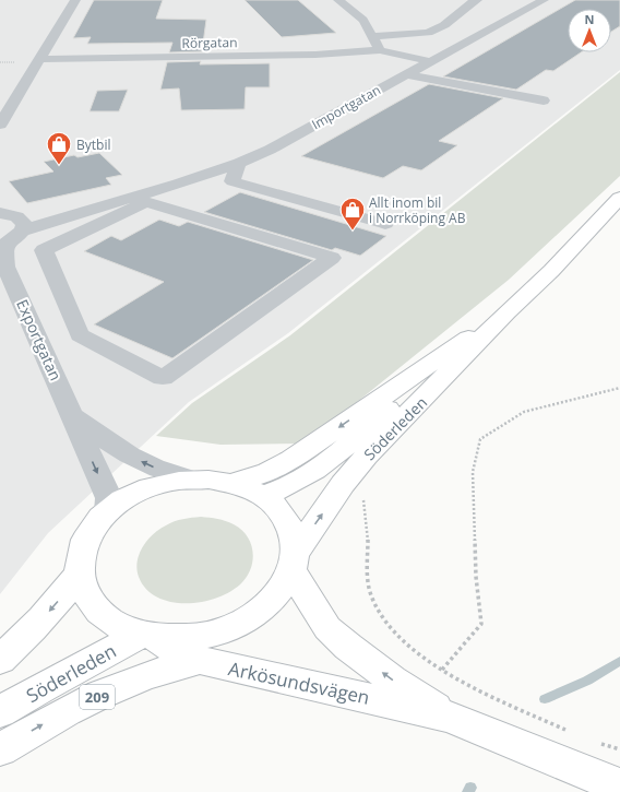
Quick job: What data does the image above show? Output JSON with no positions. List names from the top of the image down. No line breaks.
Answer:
{"streets":{"main road":["Söderleden","Arkösundsvägen","209"],"street":["Rörgatan","Importgatan","Exportgatan"]},"crossings":[["Rörgatan","Importgatan"],["Importgatan","Exportgatan"],["Söderleden","Arkösundsvägen"]],"places":{"shop":["Bytbil","Allt inom bil i Norrköping AB"]},"north":"top"}
